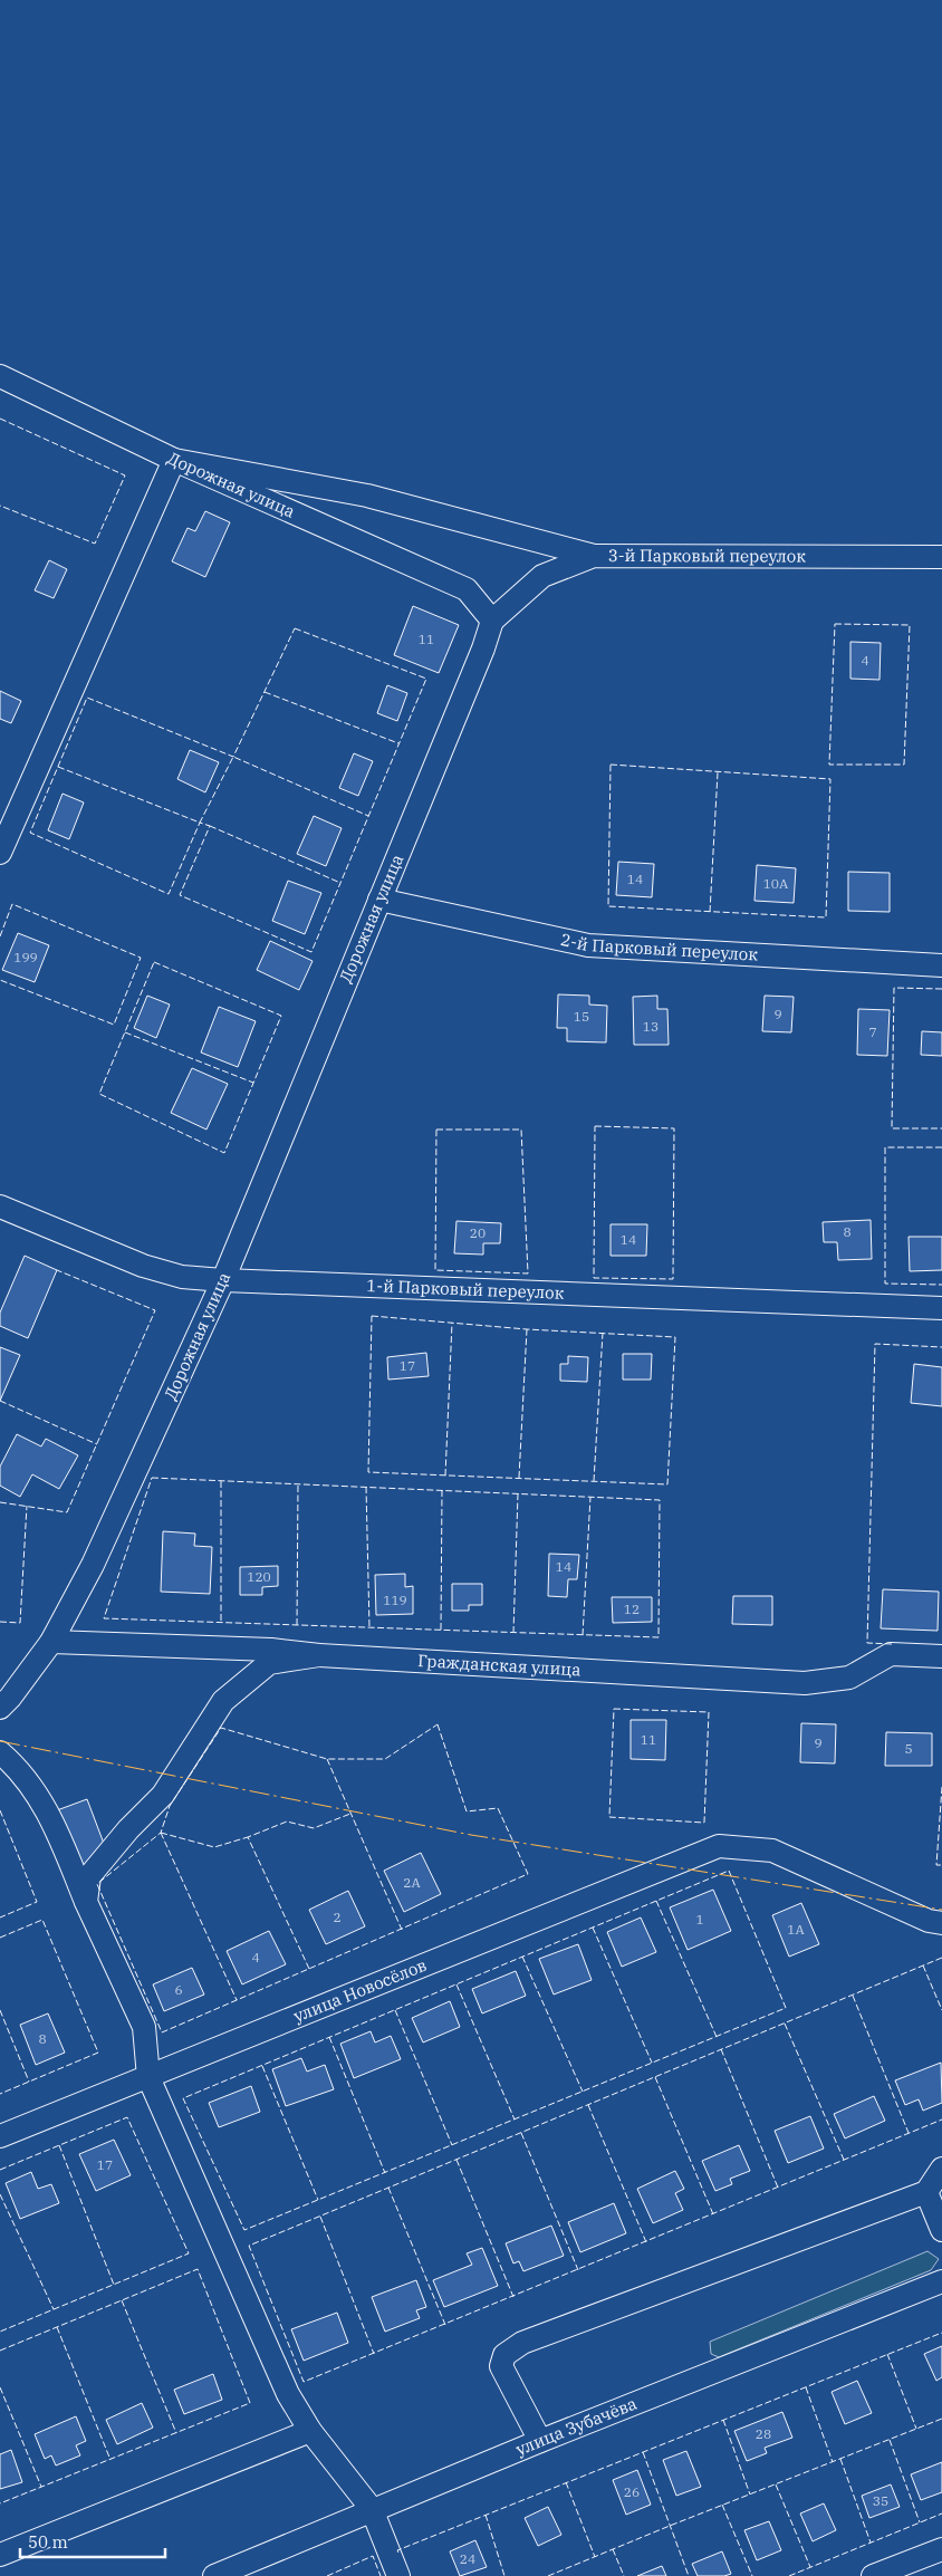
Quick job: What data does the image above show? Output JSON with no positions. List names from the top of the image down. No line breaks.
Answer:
{"streets":{"street":["Дорожная улица","3-й Парковый переулок","2-й Парковый переулок","1-й Парковый переулок","Гражданская улица","улица Новосёлов","улица Зубачёва"]},"crossings":[["Дорожная улица","3-й Парковый переулок"],["Дорожная улица","2-й Парковый переулок"],["Дорожная улица","1-й Парковый переулок"],["Дорожная улица","Гражданская улица"]],"house_numbers":["11","4","14","10А","199","9","15","13","7","8","20","14","17","14","120","119","12","11","9","5","2А","2","1","1А","4","6","8","17","28","26","35","24"],"scale_bar":"50 m"}
